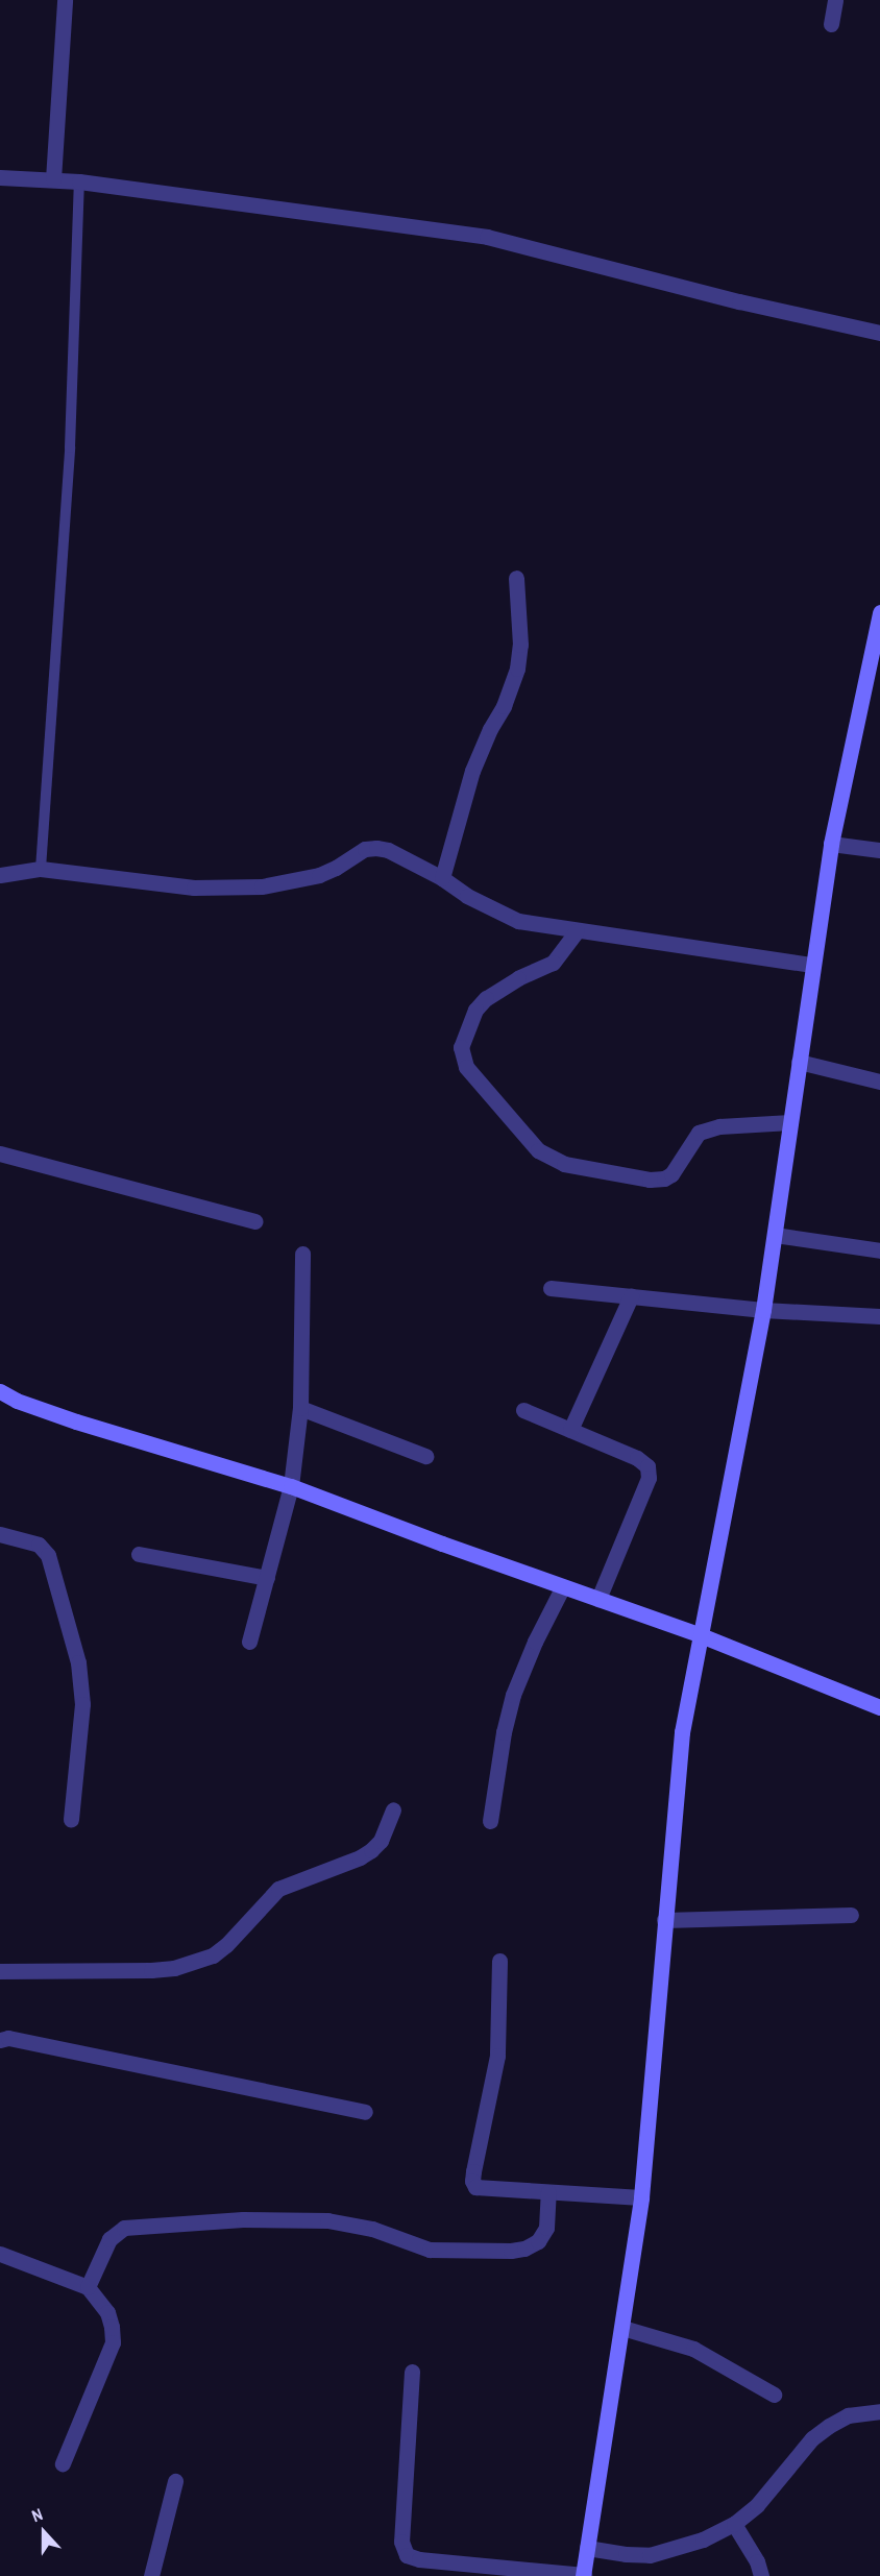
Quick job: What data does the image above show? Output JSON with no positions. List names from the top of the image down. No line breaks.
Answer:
{"north":"top"}
